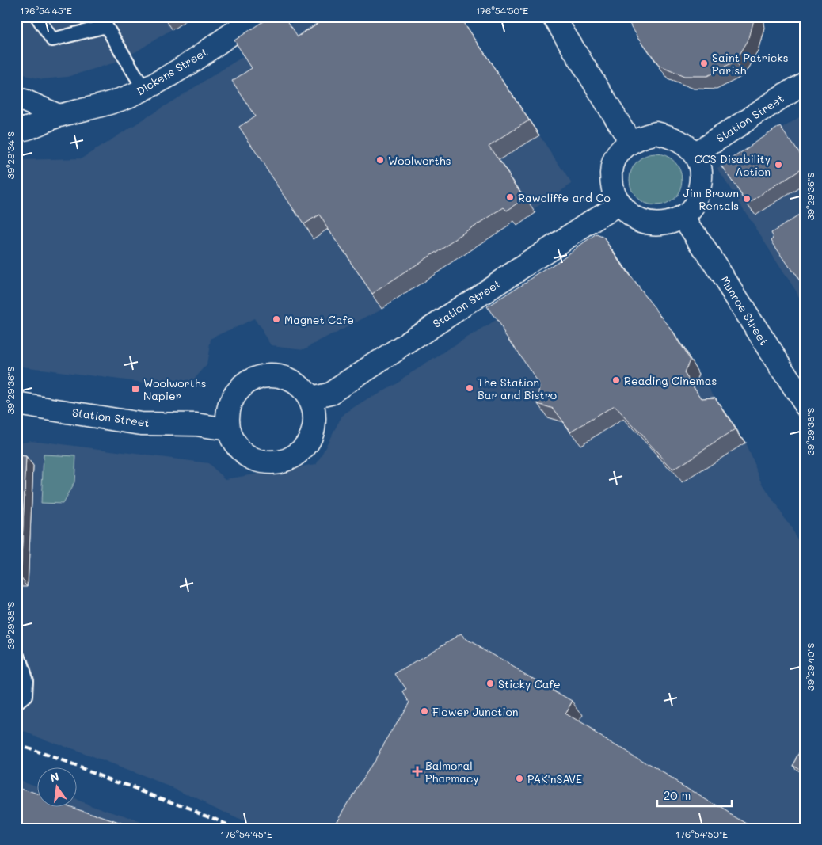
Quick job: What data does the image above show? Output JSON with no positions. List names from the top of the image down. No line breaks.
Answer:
{"streets":{"main road":["Dickens Street","Station Street","Munroe Street"]},"crossings":[["Station Street","Munroe Street"]],"places":{"other":["Saint Patricks Parish","Woolworths","CCS Disability Action","Rawcliffe and Co","Jim Brown Rentals","Magnet Cafe","Reading Cinemas","The Station Bar and Bistro","Sticky Cafe","Flower Junction","PAK'nSAVE"],"transit":["Woolworths Napier"],"health":["Balmoral Pharmacy"]},"scale_bar":"20 m","north":"top","coordinates":["176°54'45\"E","176°54'50\"E","39°29'34\"S","39°29'36\"S","39°29'38\"S","39°29'40\"S"]}
